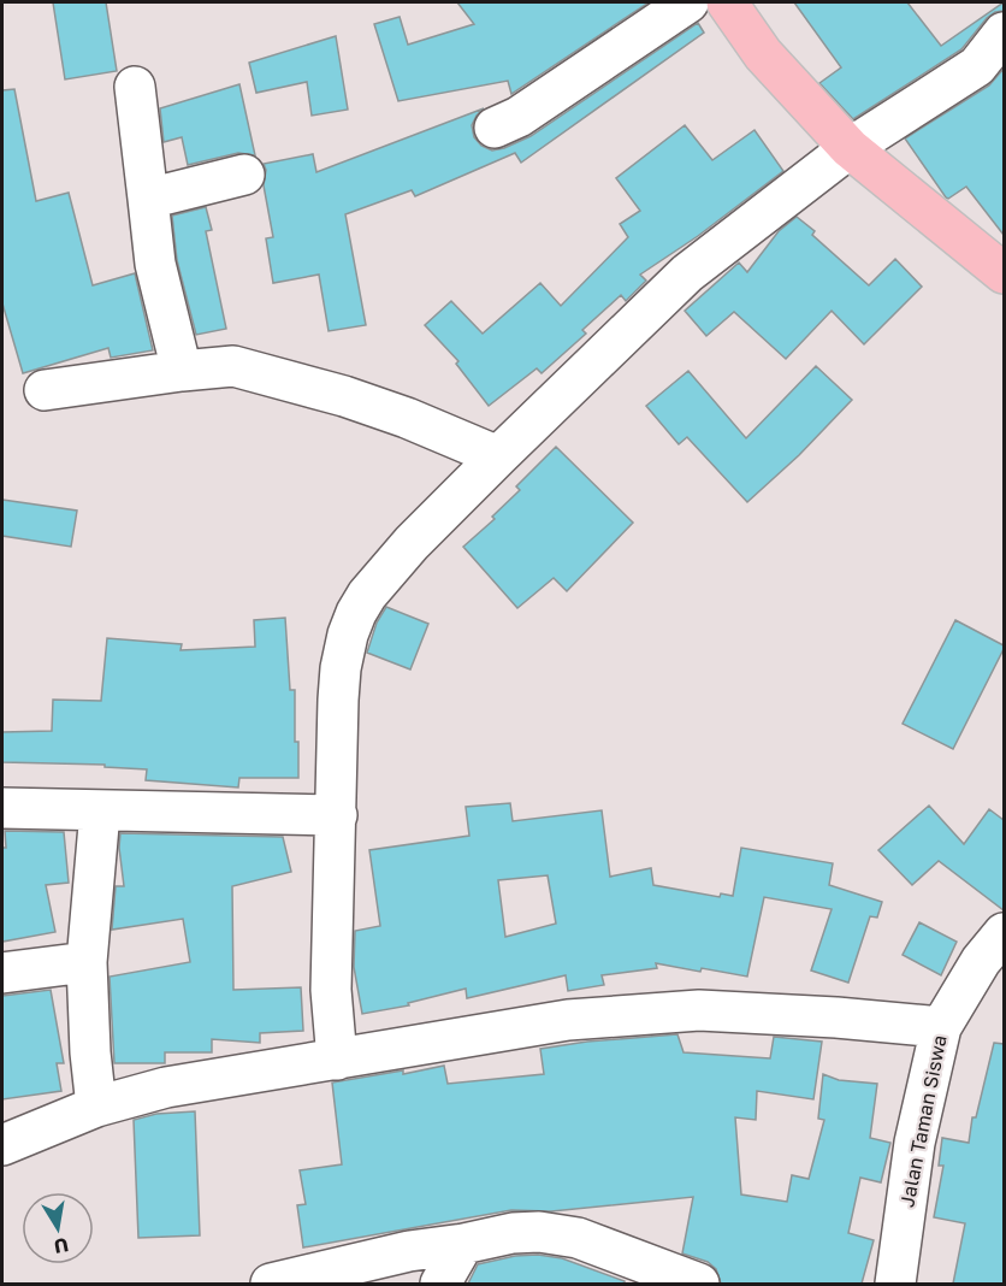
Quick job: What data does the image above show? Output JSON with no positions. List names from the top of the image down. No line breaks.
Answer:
{"streets":{"street":["Jalan Taman Siswa"]},"north":"bottom"}
